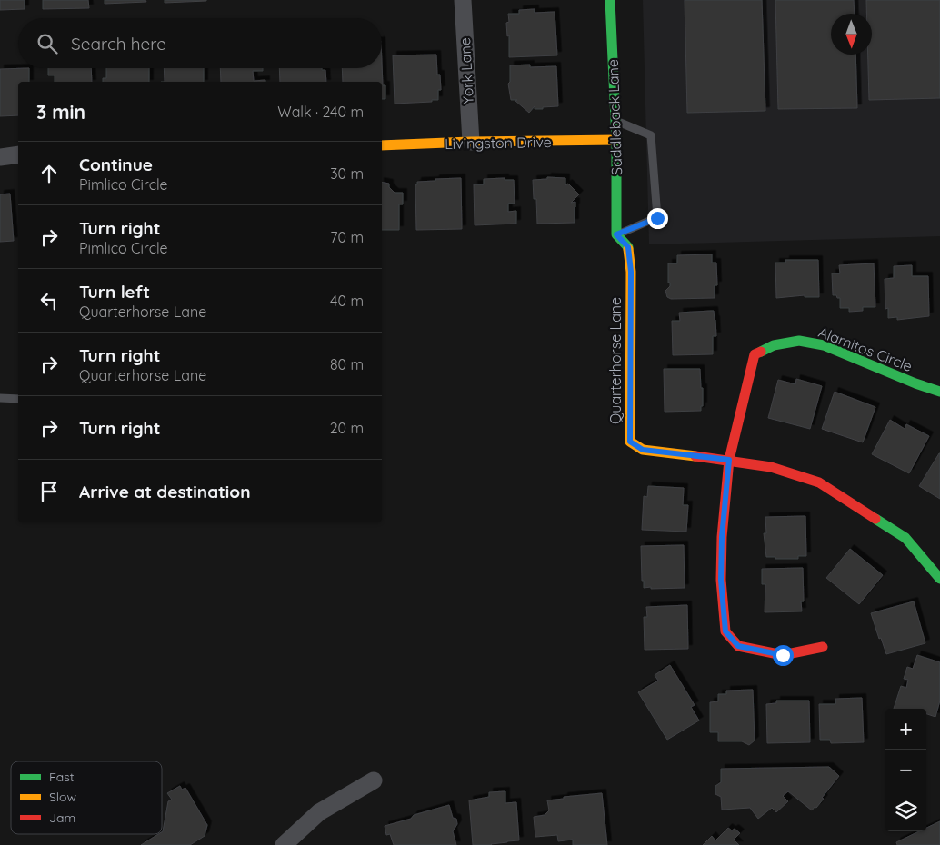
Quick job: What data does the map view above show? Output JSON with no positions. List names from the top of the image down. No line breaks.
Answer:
{"streets":{"street":["York Lane","Saddleback Lane","Livingston Drive","Alamitos Circle","Quarterhorse Lane"]},"crossings":[["York Lane","Livingston Drive"],["Saddleback Lane","Livingston Drive"],["Saddleback Lane","Quarterhorse Lane"],["Alamitos Circle","Quarterhorse Lane"]],"legend":["Fast","Slow","Jam"],"north":"bottom","page":{"search":"Search here","heading":["3 min","Walk · 240 m"],"list":[["Continue","Pimlico Circle","30 m"],["Turn right","Pimlico Circle","70 m"],["Turn left","Quarterhorse Lane","40 m"],["Turn right","Quarterhorse Lane","80 m"],["Turn right","20 m"],"Arrive at destination"],"map_buttons":["+","−"]}}
